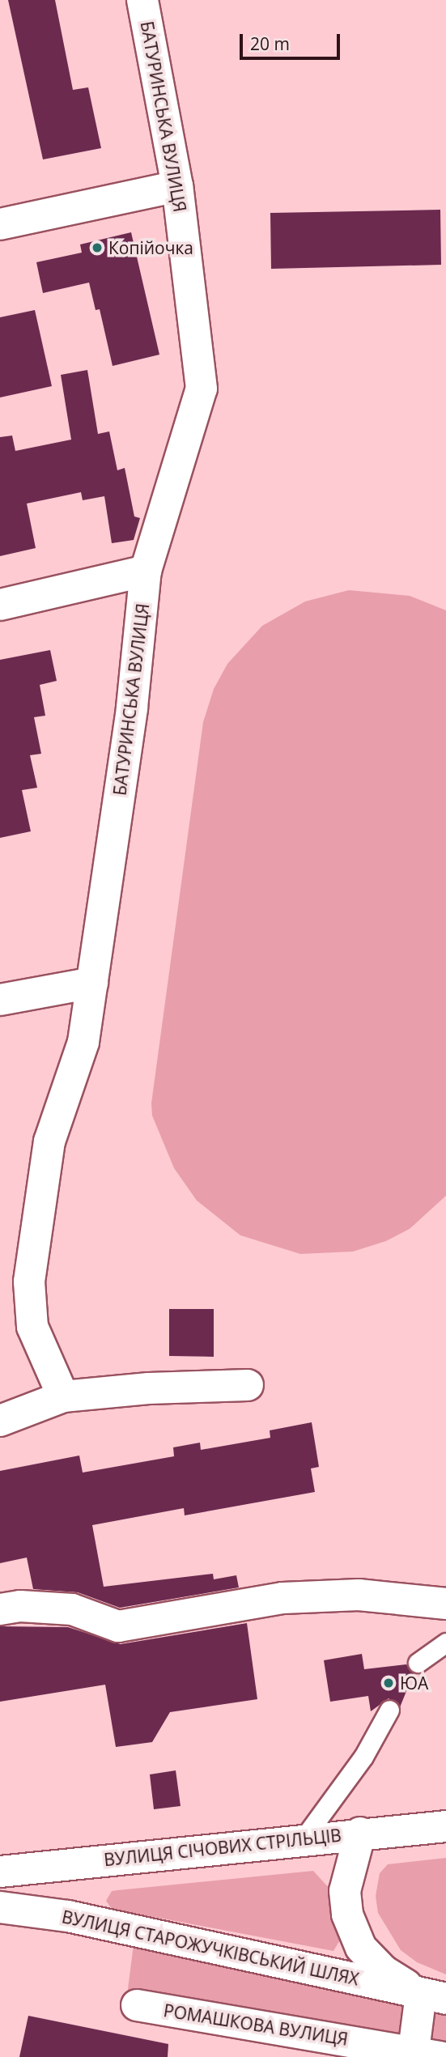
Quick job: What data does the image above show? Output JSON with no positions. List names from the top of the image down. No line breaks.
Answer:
{"streets":{"street":["БАТУРИНСЬКА ВУЛИЦЯ","ВУЛИЦЯ СІЧОВИХ СТРІЛЬЦІВ","ВУЛИЦЯ СТАРОЖУЧКІВСЬКИЙ ШЛЯХ","РОМАШКОВА ВУЛИЦЯ"]},"crossings":[["ВУЛИЦЯ СІЧОВИХ СТРІЛЬЦІВ","ВУЛИЦЯ СТАРОЖУЧКІВСЬКИЙ ШЛЯХ"]],"places":["Копійочка","ЮА"],"scale_bar":"20 m"}
